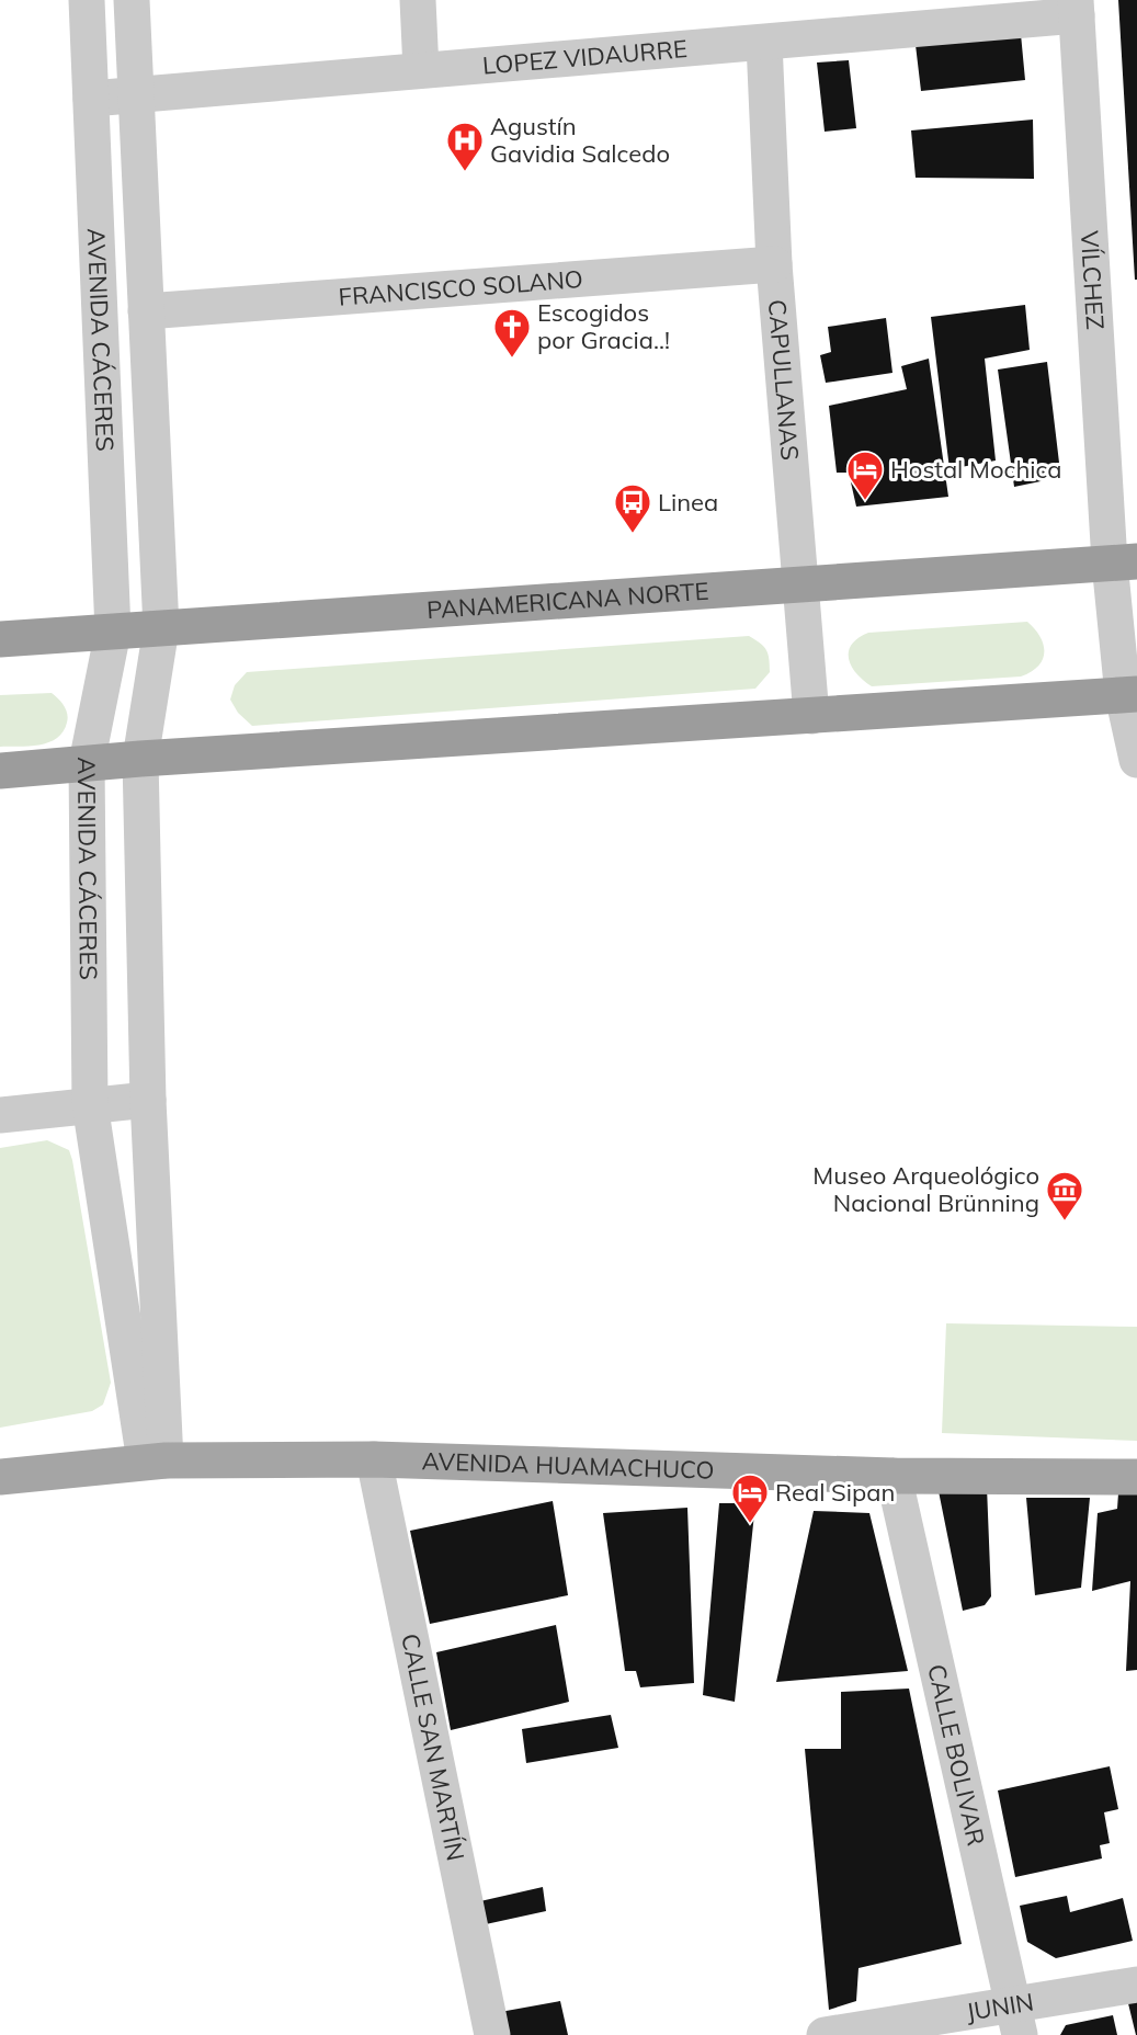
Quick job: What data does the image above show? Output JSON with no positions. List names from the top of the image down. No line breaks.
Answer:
{"streets":{"highway":["PANAMERICANA NORTE"],"main road":["AVENIDA HUAMACHUCO"],"street":["LOPEZ VIDAURRE","VÍLCHEZ","FRANCISCO SOLANO","AVENIDA CÁCERES","CAPULLANAS","CALLE SAN MARTÍN","CALLE BOLIVAR","JUNIN"]},"crossings":[["LOPEZ VIDAURRE","VÍLCHEZ"],["LOPEZ VIDAURRE","AVENIDA CÁCERES"],["LOPEZ VIDAURRE","CAPULLANAS"],["VÍLCHEZ","PANAMERICANA NORTE"],["FRANCISCO SOLANO","AVENIDA CÁCERES"],["FRANCISCO SOLANO","CAPULLANAS"],["AVENIDA CÁCERES","PANAMERICANA NORTE"],["AVENIDA CÁCERES","AVENIDA HUAMACHUCO"],["CAPULLANAS","PANAMERICANA NORTE"],["AVENIDA HUAMACHUCO","CALLE SAN MARTÍN"],["AVENIDA HUAMACHUCO","CALLE BOLIVAR"],["CALLE BOLIVAR","JUNIN"]],"places":{"hospital":["Agustín Gavidia Salcedo"],"church":["Escogidos por Gracia..!"],"hotel":["Hostal Mochica","Real Sipan"],"bus stop":["Linea"],"museum":["Museo Arqueológico Nacional Brünning"]}}
